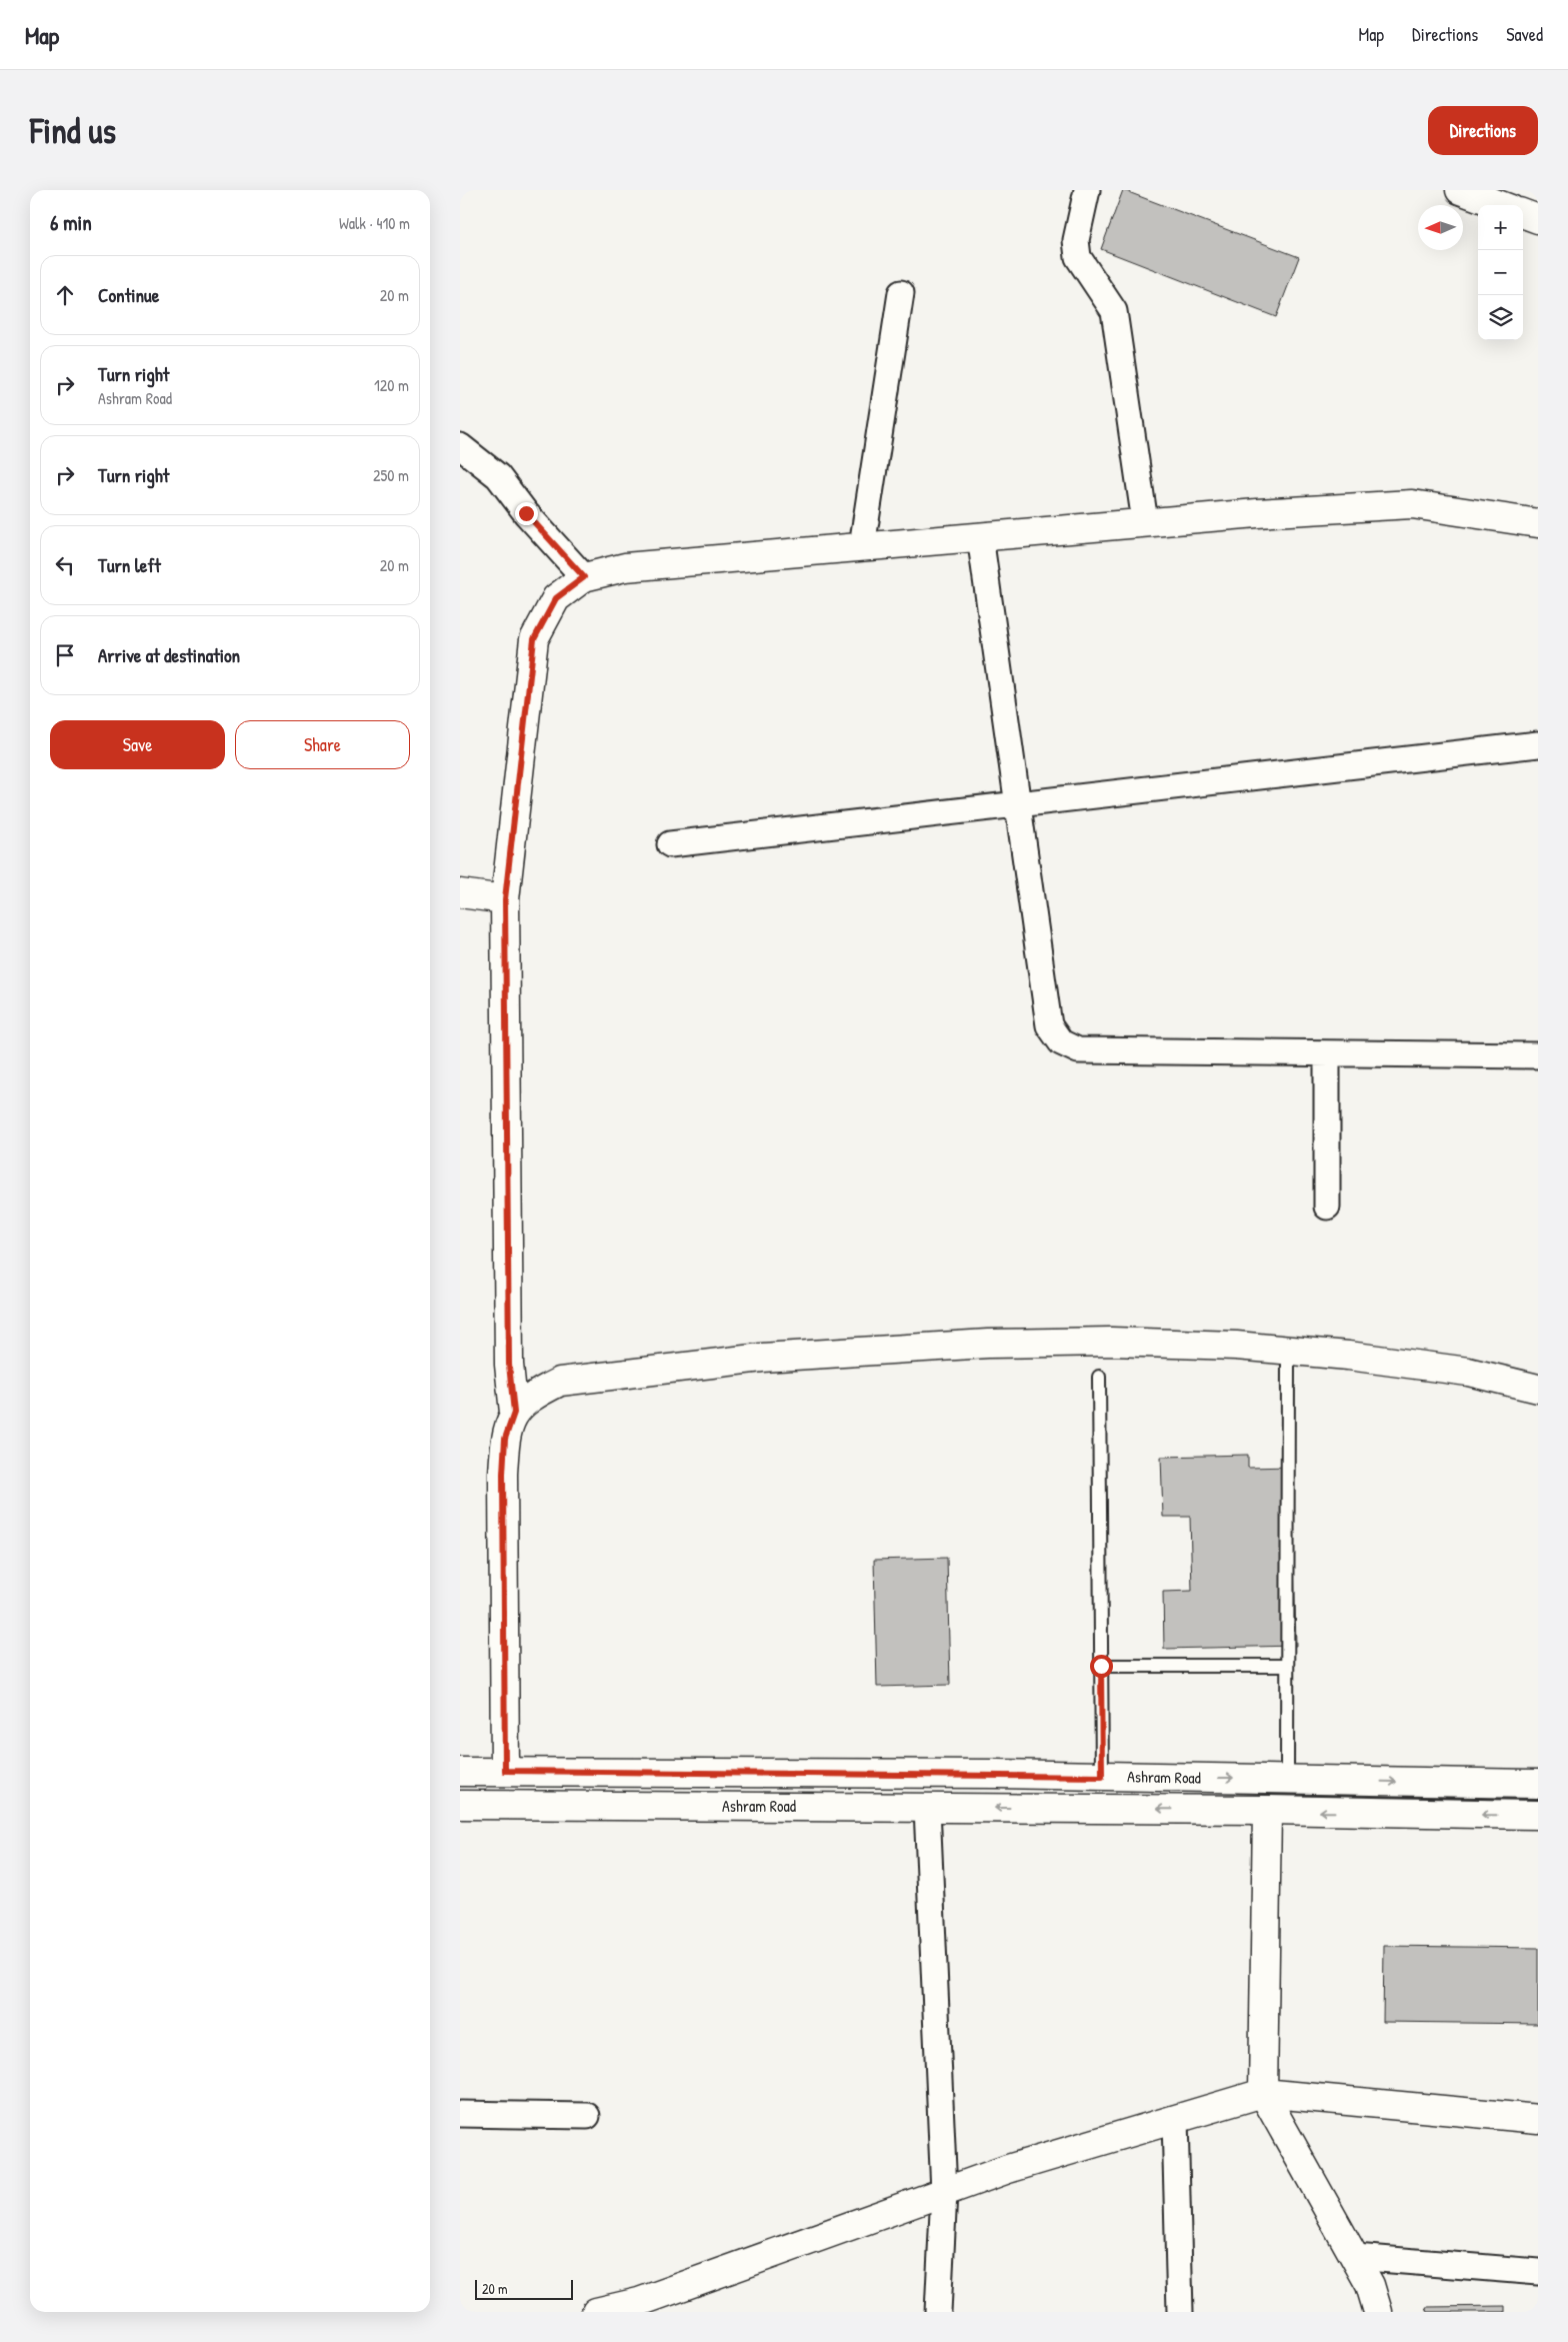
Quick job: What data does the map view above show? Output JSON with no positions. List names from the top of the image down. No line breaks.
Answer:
{"streets":{"main road":["Ashram Road"]},"scale_bar":"20 m","north":"left","page":{"header":"Map","nav":["Map","Directions","Saved"],"buttons":["Directions",["Save","Share"]],"title":"Find us","heading":["6 min","Walk · 410 m"],"map_buttons":["+","−"],"list":[["Continue","20 m"],["Turn right","Ashram Road","120 m"],["Turn right","250 m"],["Turn left","20 m"],"Arrive at destination"],"scale":"20 m"}}
